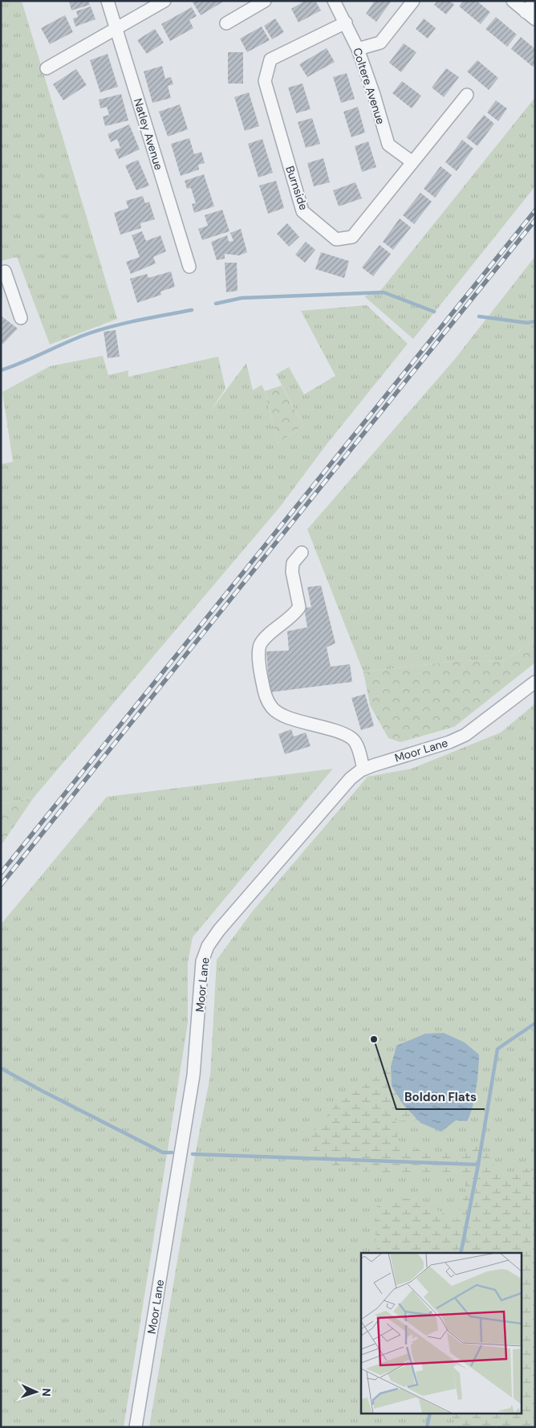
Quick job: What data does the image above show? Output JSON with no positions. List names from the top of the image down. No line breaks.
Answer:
{"streets":{"street":["Coltere Avenue","Natley Avenue","Burnside","Moor Lane"]},"crossings":[["Coltere Avenue","Burnside"]],"places":["Boldon Flats"],"north":"right"}
